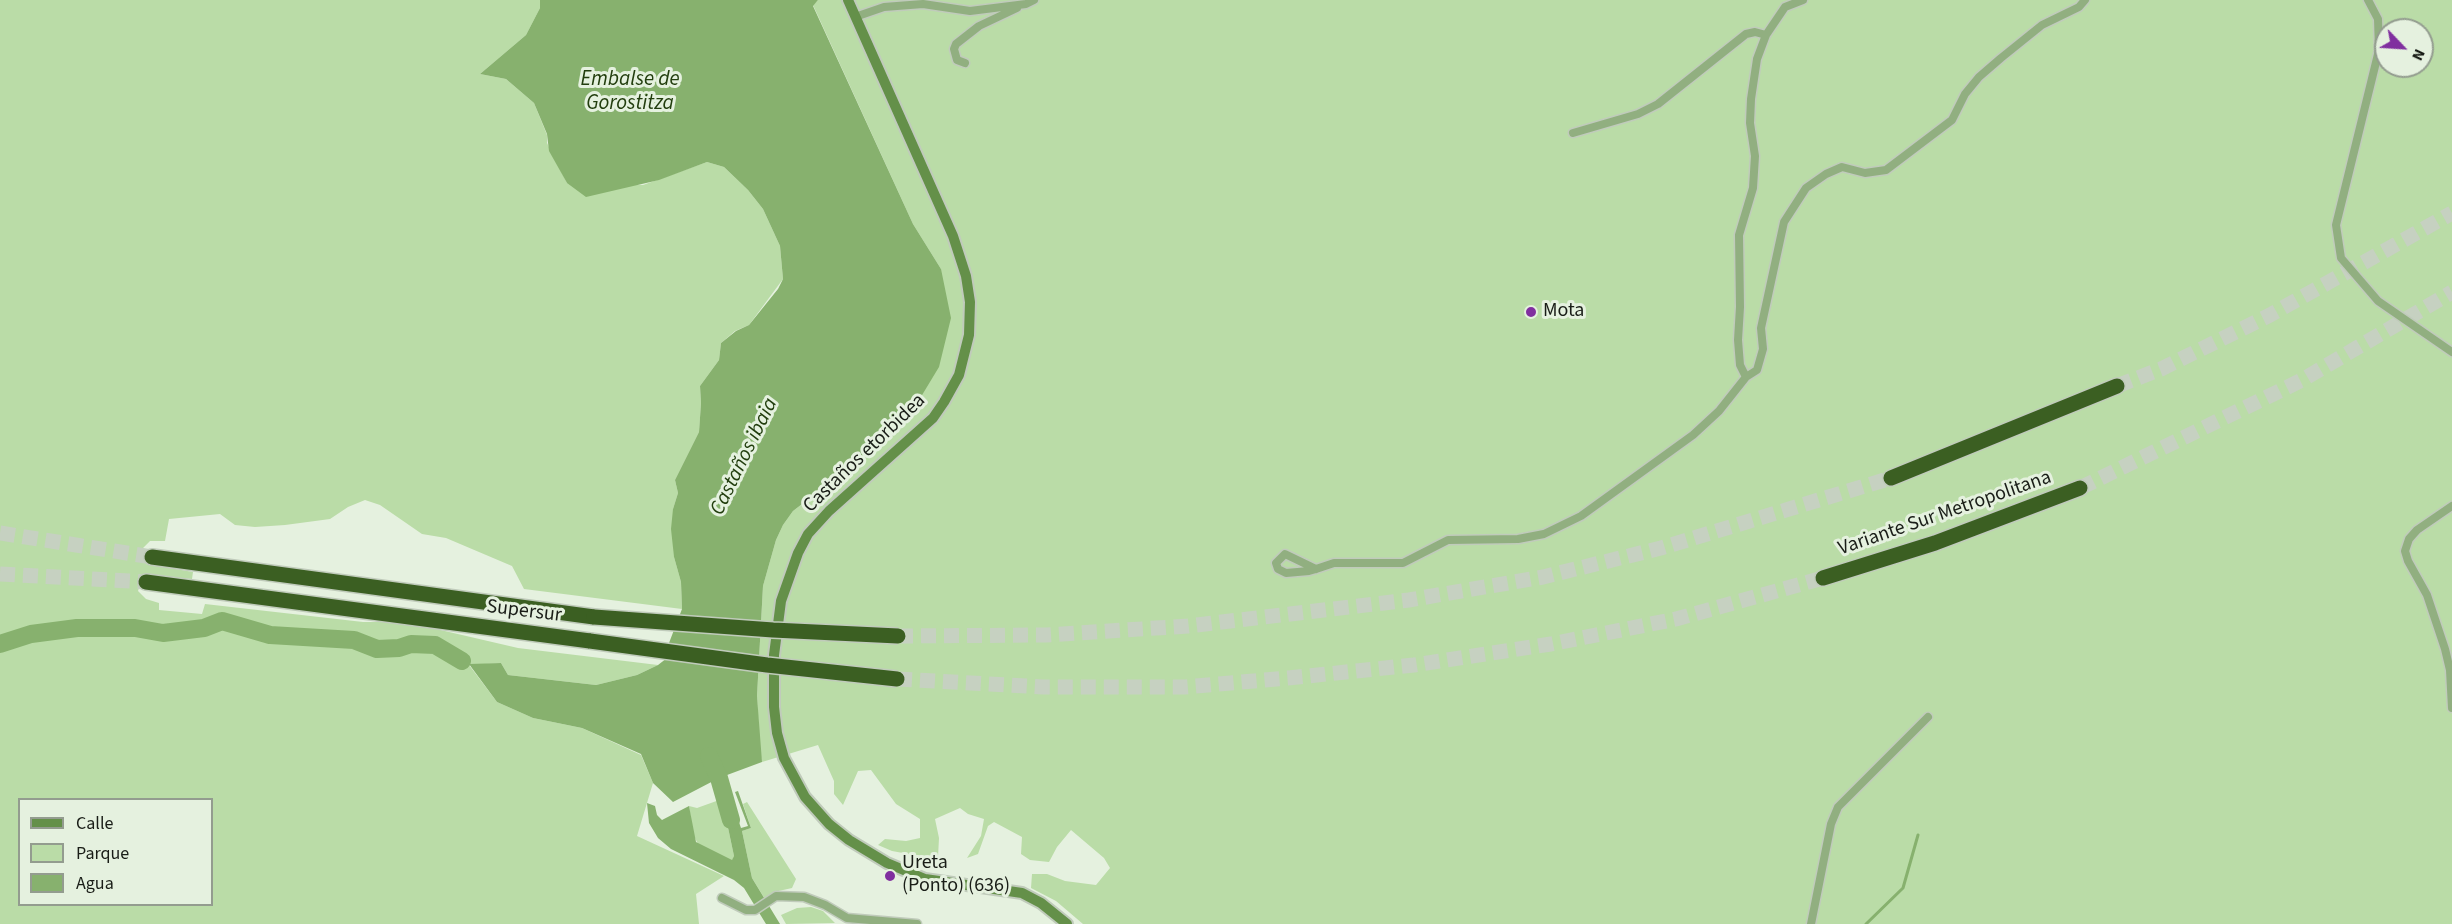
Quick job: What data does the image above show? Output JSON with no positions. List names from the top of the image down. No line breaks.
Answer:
{"streets":{"highway":["Variante Sur Metropolitana","Supersur"],"street":["Castaños etorbidea"]},"water":["Embalse de Gorostitza","Castaños ibaia"],"places":["Mota","Ureta (Ponto) (636)"],"legend":["Calle","Parque","Agua"],"north":"bottom right"}
